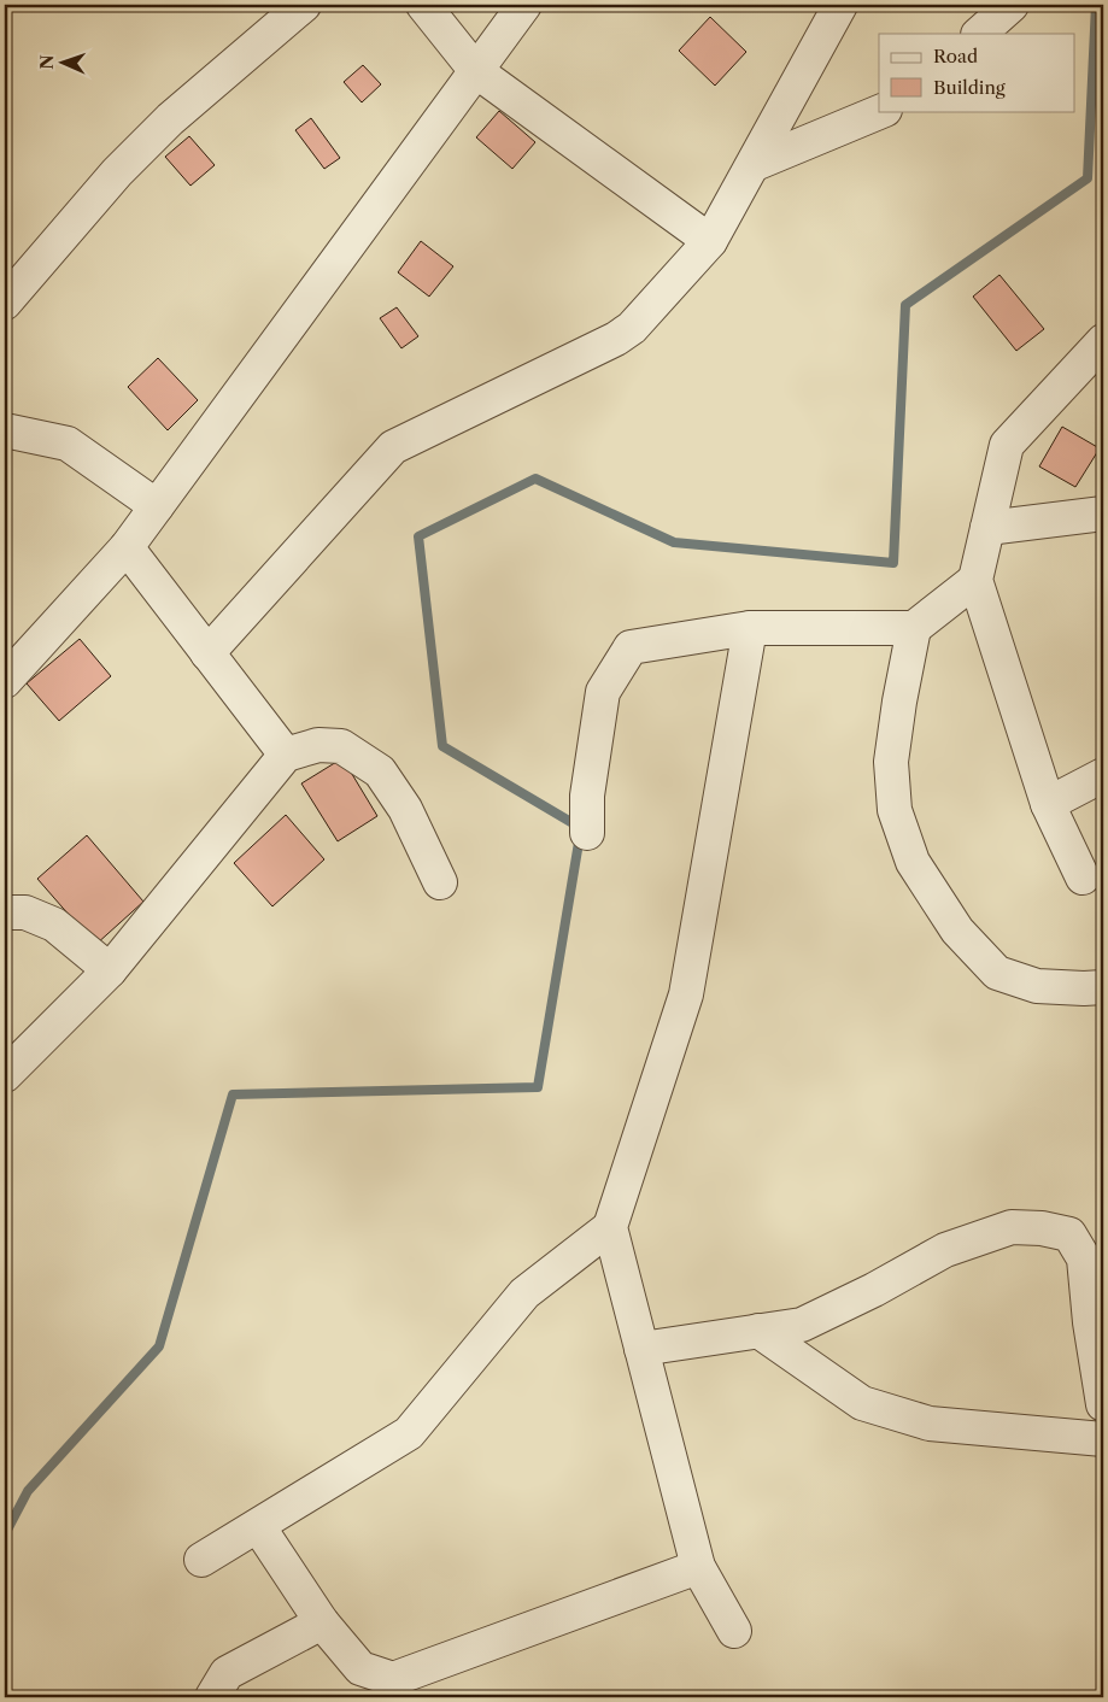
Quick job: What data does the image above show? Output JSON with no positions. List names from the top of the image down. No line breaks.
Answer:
{"legend":["Road","Building"],"north":"left"}
